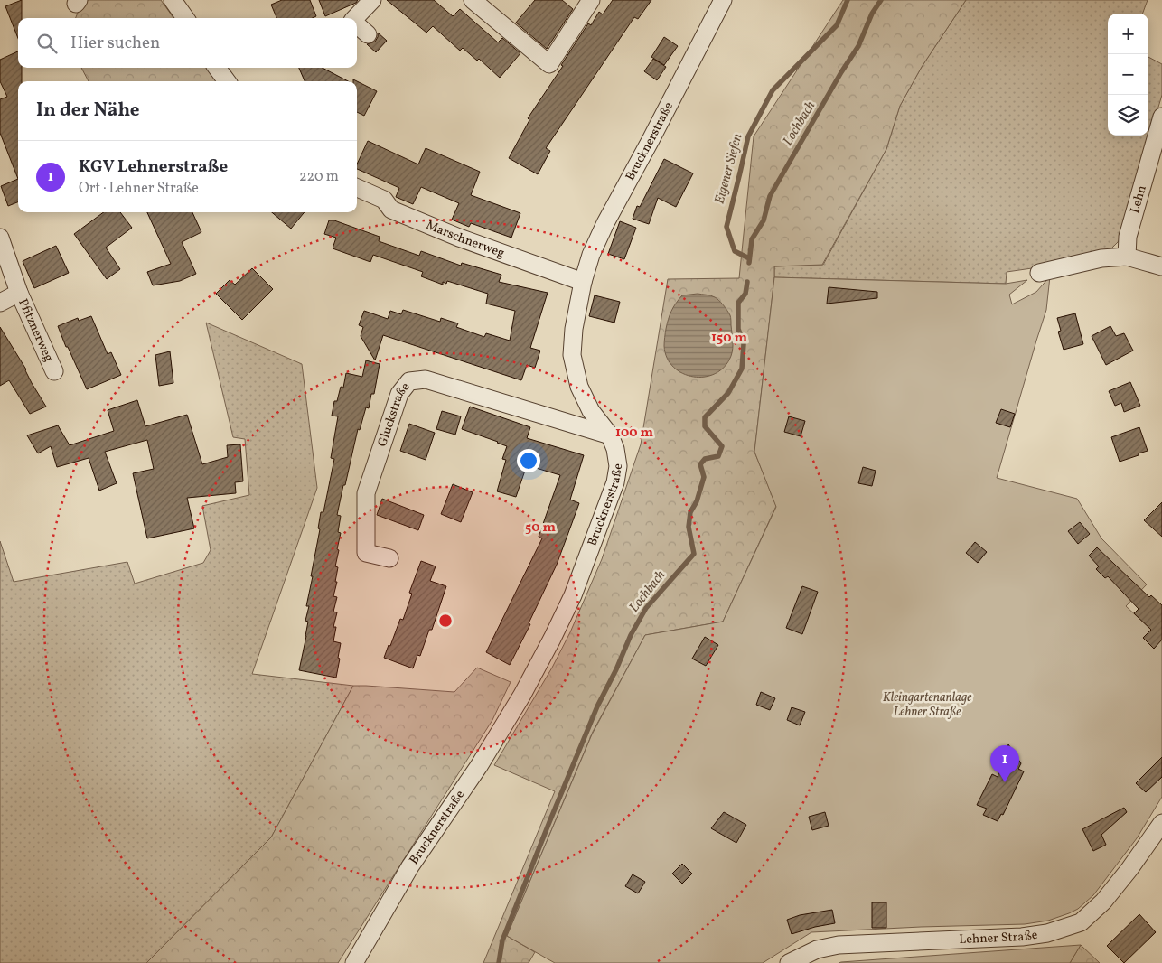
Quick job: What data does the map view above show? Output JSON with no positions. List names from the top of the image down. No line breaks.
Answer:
{"streets":{"street":["Brucknerstraße","Lehn","Marschnerweg","Pfitznerweg","Gluckstraße","Lehner Straße"]},"crossings":[["Brucknerstraße","Marschnerweg"],["Brucknerstraße","Gluckstraße"]],"water":["Lochbach","Eigener Siefen"],"parks":["Kleingartenanlage Lehner Straße"],"page":{"map_buttons":["+","−"],"search":"Hier suchen","heading":"In der Nähe","list":[{"mark":"1","name":"KGV Lehnerstraße","note":"Ort · Lehner Straße","value":"220 m"}],"pins":"1"},"rings":["150 m","100 m","50 m"]}
